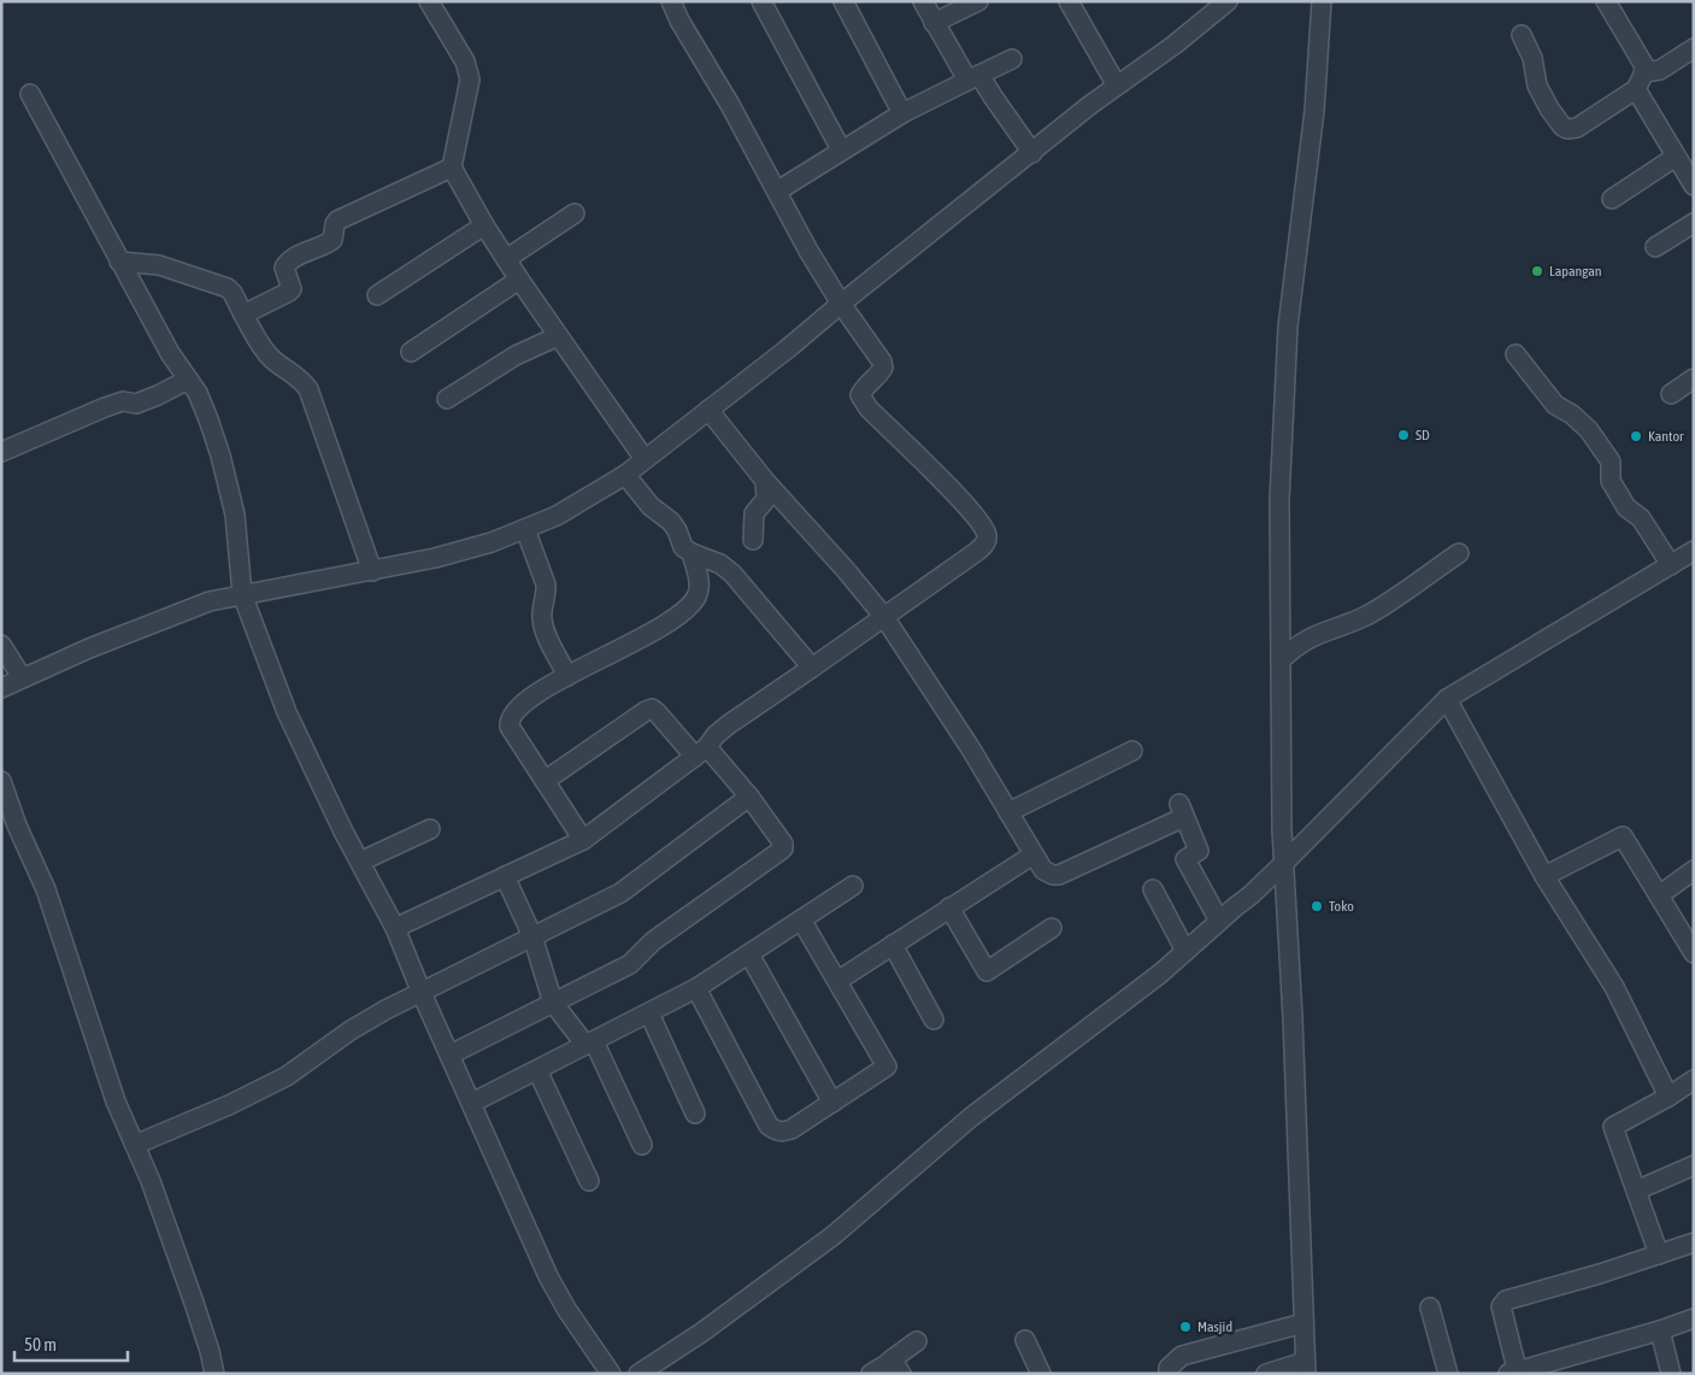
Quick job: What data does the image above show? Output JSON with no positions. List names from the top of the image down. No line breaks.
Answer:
{"places":["Lapangan","SD","Kantor","Toko","Masjid"],"scale_bar":"50 m"}
